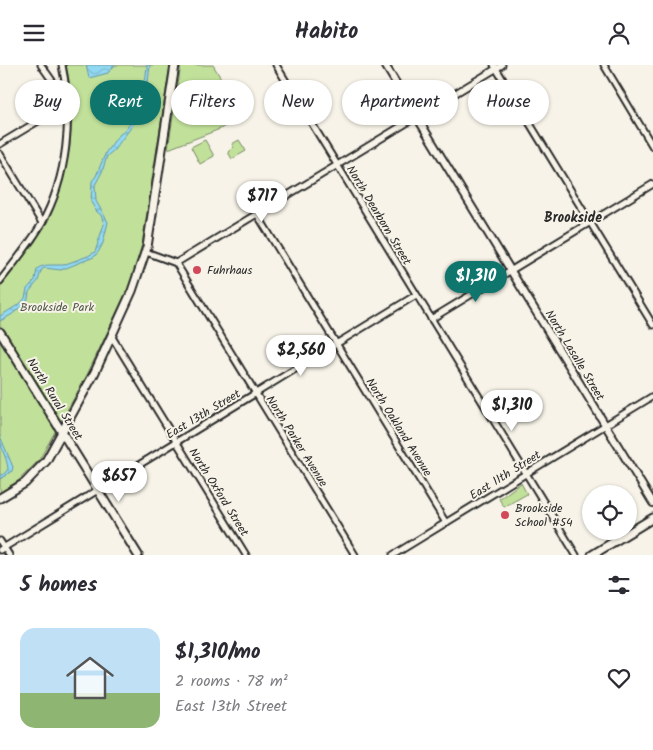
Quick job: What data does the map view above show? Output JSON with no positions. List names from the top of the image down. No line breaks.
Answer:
{"streets":{"main road":["North Rural Street"],"street":["North Dearborn Street","North Lasalle Street","East 13th Street","North Oakland Avenue","North Parker Avenue","East 11th Street","North Oxford Street"]},"crossings":[["North Dearborn Street","East 13th Street"],["North Dearborn Street","East 11th Street"],["North Lasalle Street","East 11th Street"],["North Rural Street","East 13th Street"],["East 13th Street","North Oakland Avenue"],["East 13th Street","North Parker Avenue"],["East 13th Street","North Oxford Street"],["North Oakland Avenue","East 11th Street"]],"districts":["Brookside"],"parks":["Brookside Park"],"places":["Fuhrhaus","Brookside School #54"],"page":{"header":"Habito","chip":["Buy","Rent","Filters","New","Apartment","House"],"price":["$717","$1,310","$2,560","$1,310","$657"],"heading":"5 homes","list":[{"name":"$1,310/mo","note":"2 rooms · 78 m² · East 13th Street"}]}}
